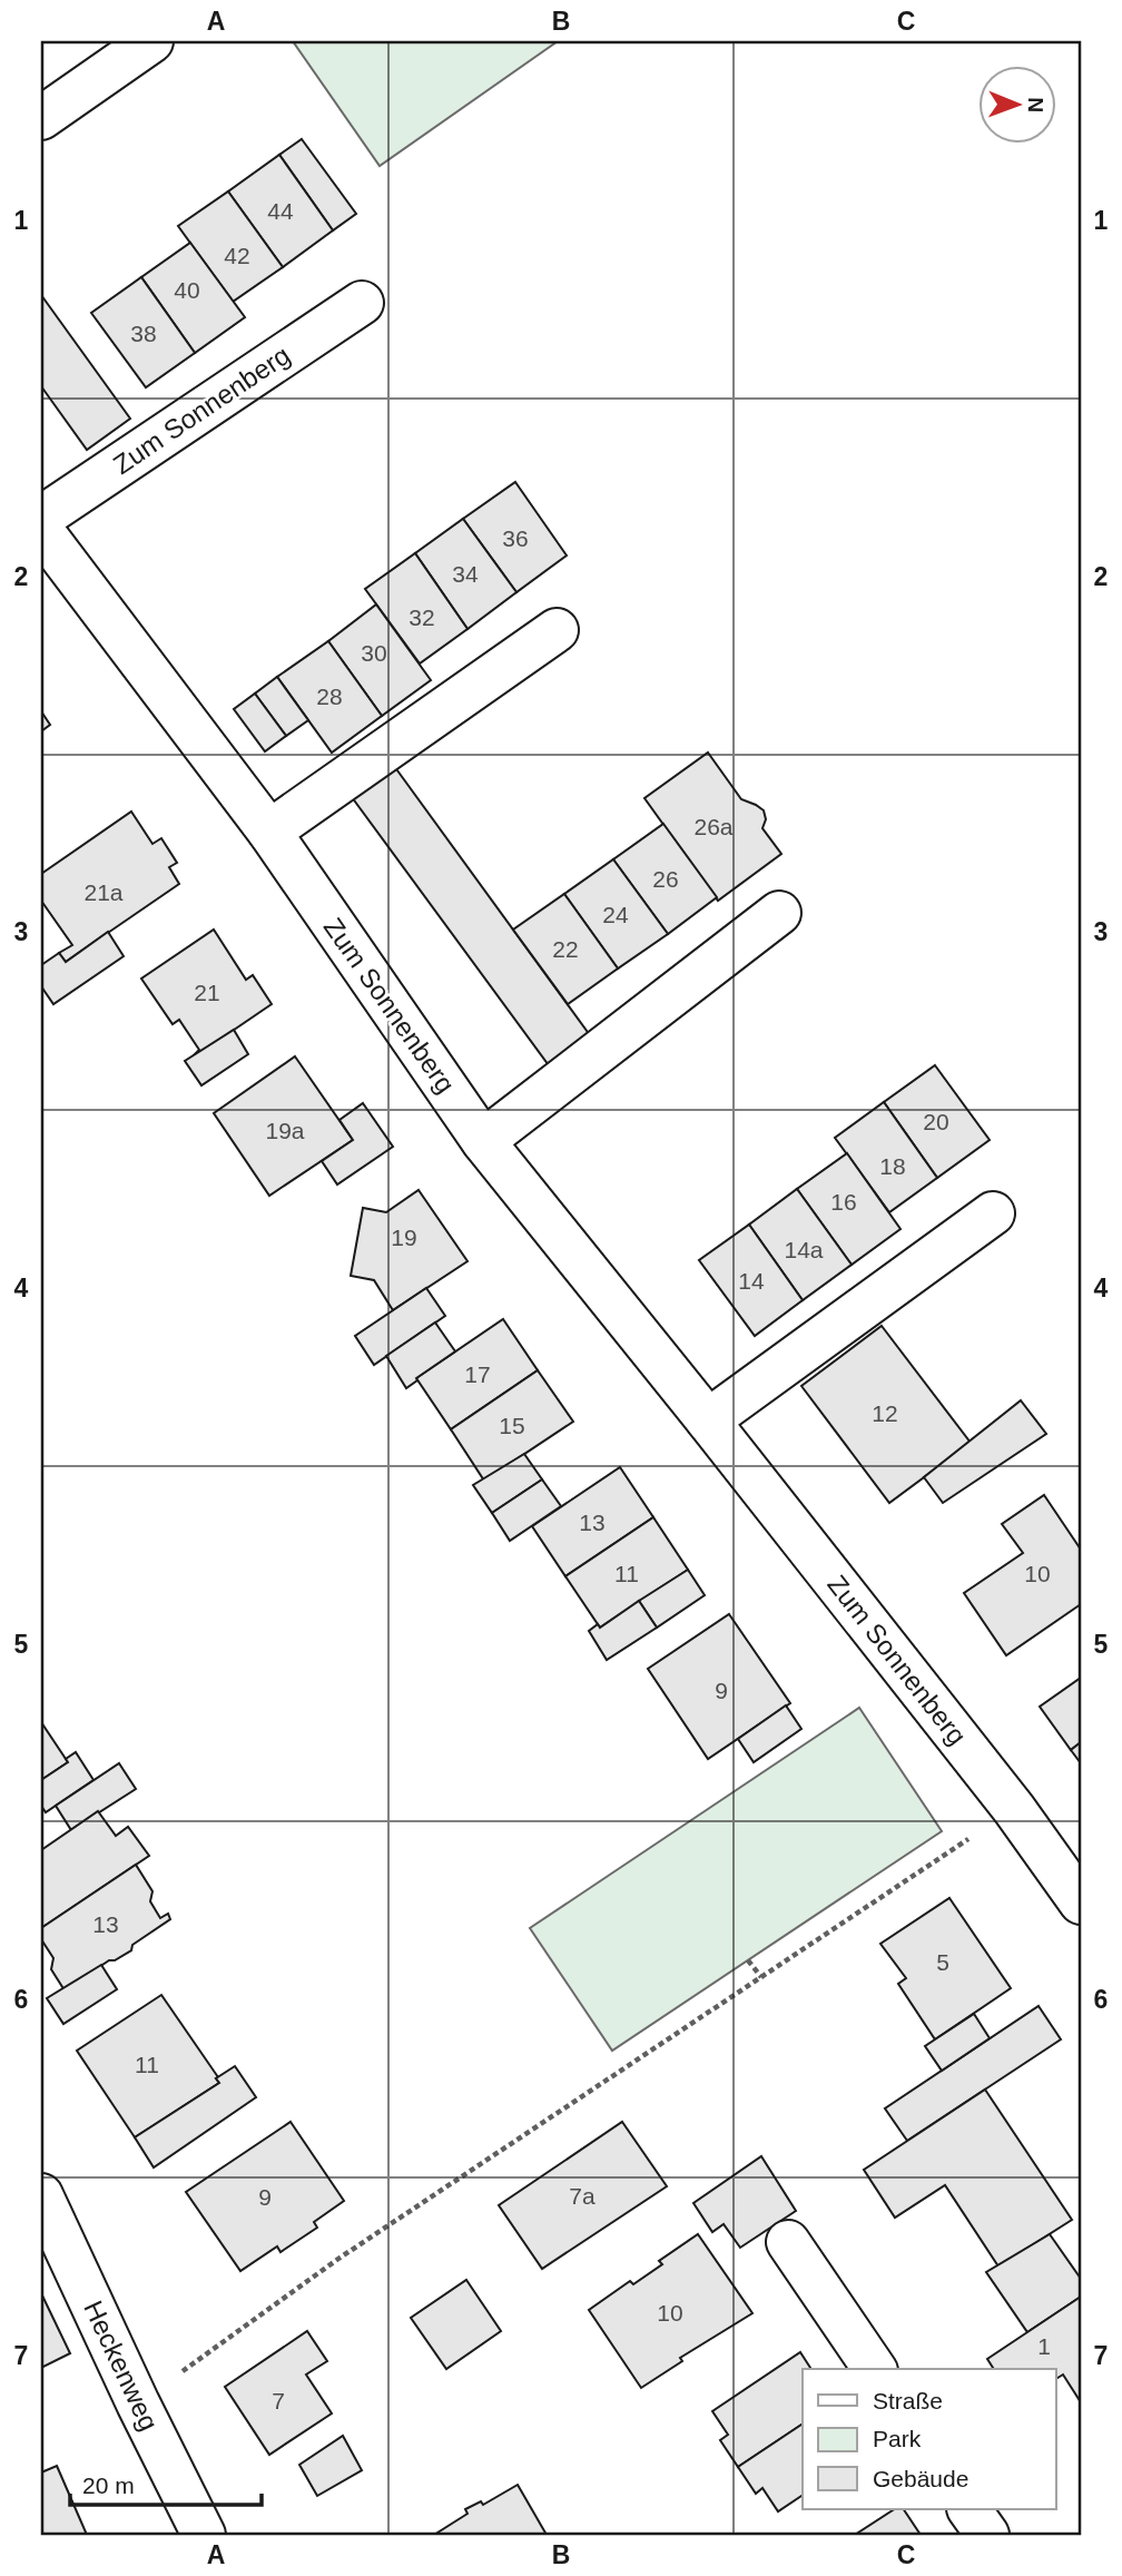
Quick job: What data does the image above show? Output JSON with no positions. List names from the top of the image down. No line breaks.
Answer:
{"streets":{"street":["Zum Sonnenberg","Heckenweg"]},"house_numbers":["44","42","40","38","36","34","32","30","28","26a","26","21a","24","22","21","20","19a","18","16","19","14a","14","17","12","15","13","11","10","9","13","5","11","7a","9","10","1","7"],"legend":["Straße","Park","Gebäude"],"scale_bar":"20 m","north":"right","grid":{"columns":["A","B","C"],"rows":["1","2","3","4","5","6","7"]}}
